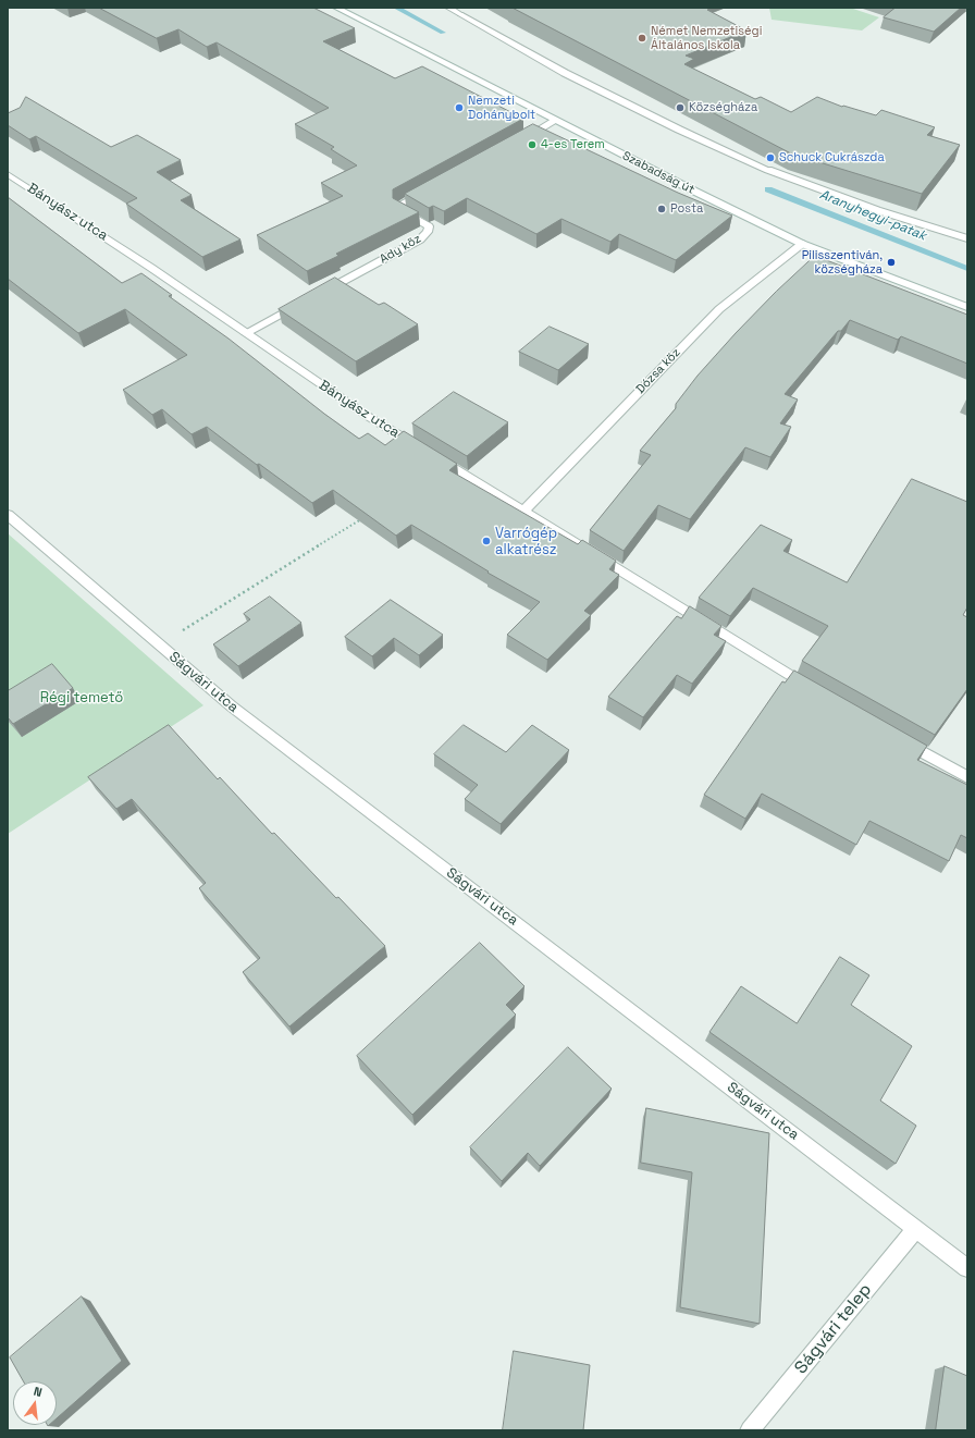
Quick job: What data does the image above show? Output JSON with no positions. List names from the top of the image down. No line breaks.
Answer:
{"streets":{"street":["Szabadság út","Bányász utca","Ady köz","Dózsa köz","Ságvári utca","Ságvári telep"]},"crossings":[["Szabadság út","Dózsa köz"],["Ságvári utca","Ságvári telep"]],"water":["Aranyhegyi-patak"],"parks":["Régi temető"],"places":["Német Nemzetiségi Általános Iskola","Nemzeti Dohánybolt","Községháza","4-es Terem","Schuck Cukrászda","Posta","Pilisszentiván, községháza","Varrógép alkatrész"],"north":"top"}
